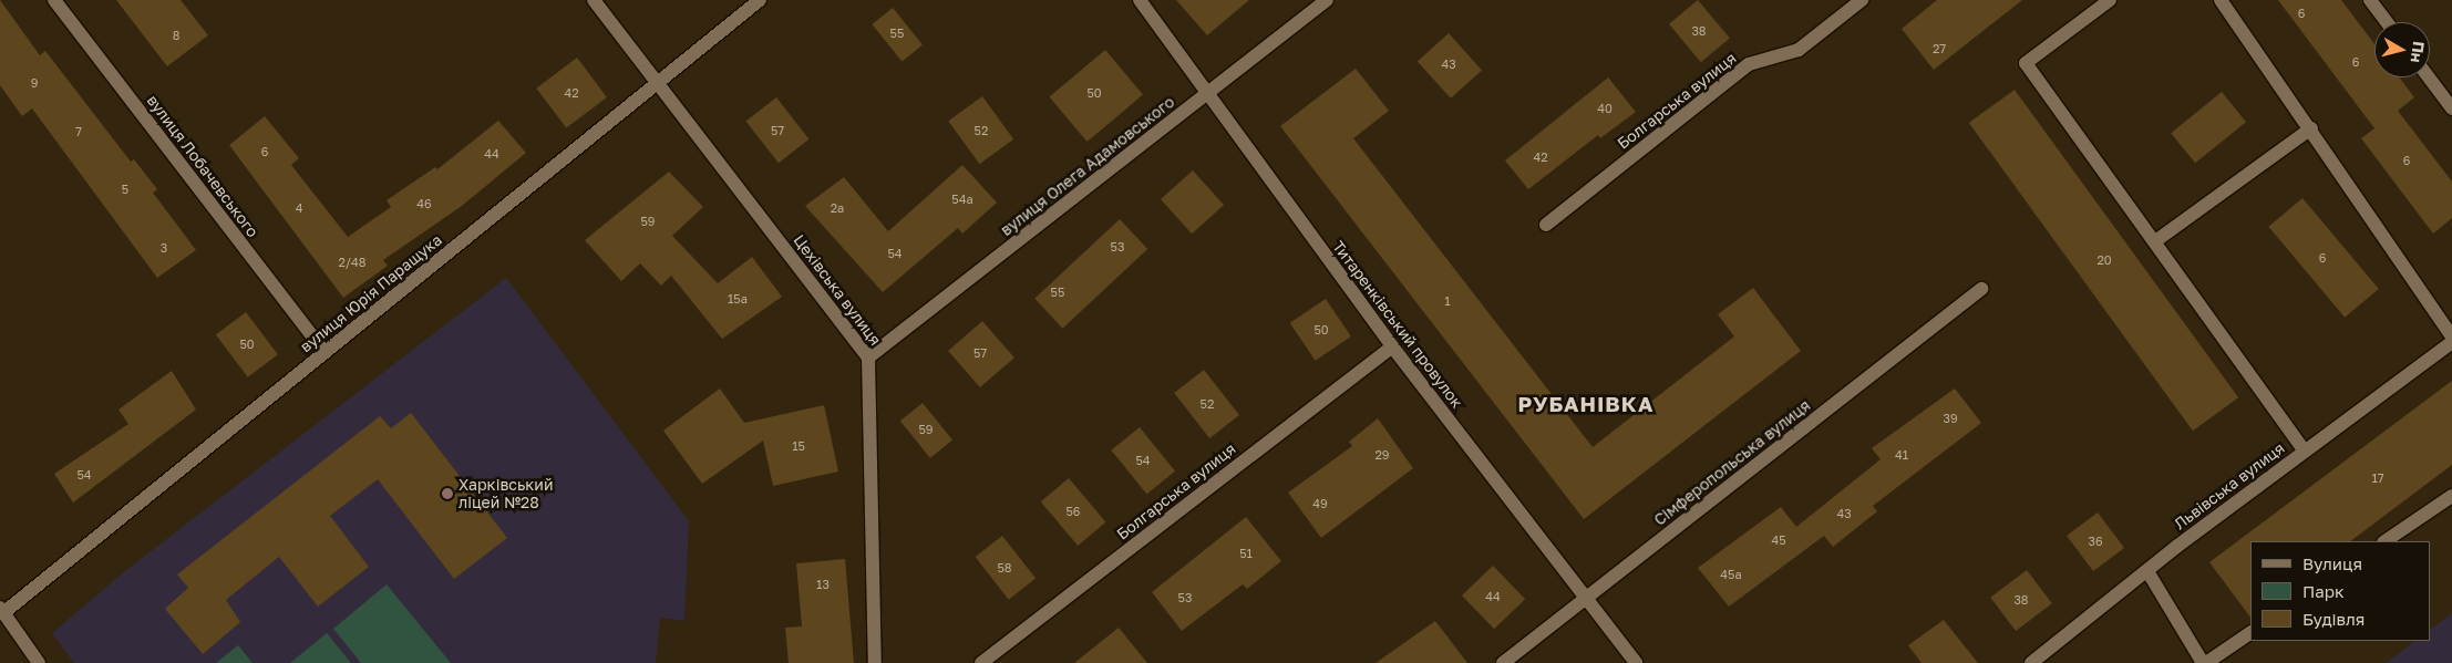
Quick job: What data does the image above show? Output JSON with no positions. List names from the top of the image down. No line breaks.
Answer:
{"streets":{"street":["Болгарська вулиця","вулиця Лобачевського","вулиця Олега Адамовського","Цехівська вулиця","вулиця Юрія Паращука","Титаренківський провулок","Сімферопольська вулиця","Львівська вулиця"]},"crossings":[["Болгарська вулиця","Титаренківський провулок"],["вулиця Лобачевського","вулиця Юрія Паращука"],["вулиця Олега Адамовського","Цехівська вулиця"],["вулиця Олега Адамовського","Титаренківський провулок"],["Цехівська вулиця","вулиця Юрія Паращука"],["Титаренківський провулок","Сімферопольська вулиця"]],"districts":["РУБАНІВКА"],"places":["Харківський ліцей №28"],"house_numbers":["6","38","55","8","27","6","43","9","42","50","40","57","52","7","6","44","42","6","5","54а","46","4","2а","59","53","3","54","6","20","2/48","55","15а","1","50","50","57","52","39","59","15","29","41","54","54","17","49","56","43","45","36","51","58","45а","13","44","53","38"],"legend":["Вулиця","Парк","Будівля"],"north":"right"}
